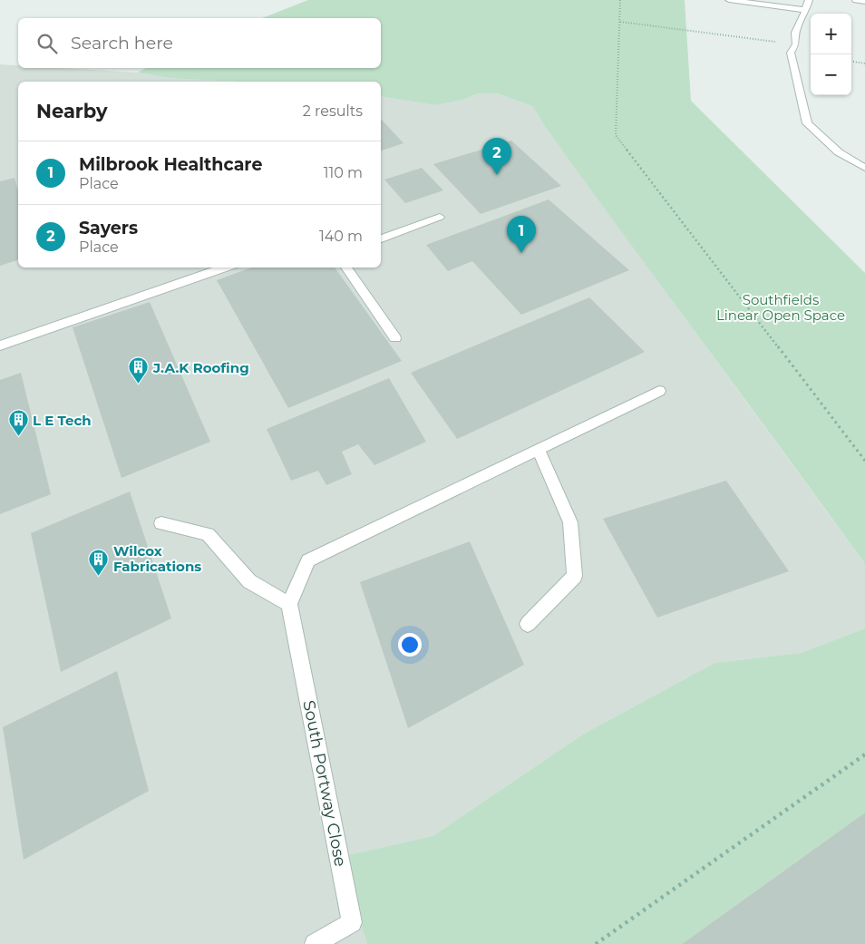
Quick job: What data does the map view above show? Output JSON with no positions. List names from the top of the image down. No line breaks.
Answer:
{"streets":{"street":["South Portway Close"]},"parks":["Southfields Linear Open Space"],"places":{"building":["J.A.K Roofing","L E Tech","Wilcox Fabrications"]},"page":{"map_buttons":["+","−"],"search":"Search here","heading":["Nearby","2 results"],"pins":["2","1"],"list":[{"mark":"1","name":"Milbrook Healthcare","note":"Place","value":"110 m"},{"mark":"2","name":"Sayers","note":"Place","value":"140 m"}]}}
